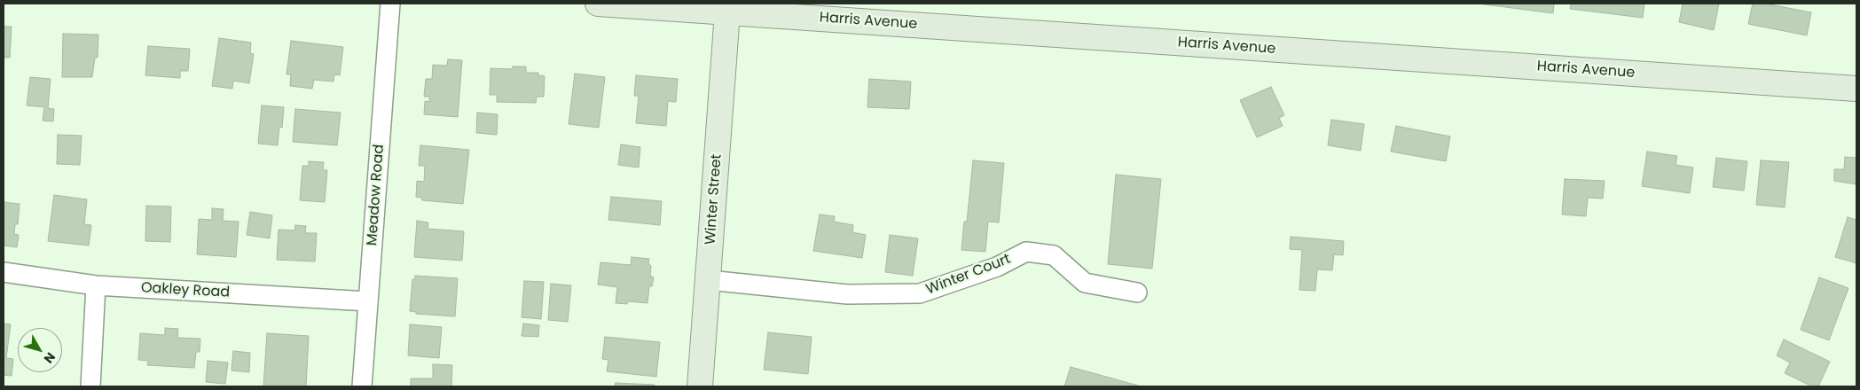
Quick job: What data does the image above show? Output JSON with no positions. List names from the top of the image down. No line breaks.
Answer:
{"streets":{"main road":["Harris Avenue","Winter Street"],"street":["Meadow Road","Winter Court","Oakley Road"]},"crossings":[["Harris Avenue","Winter Street"],["Meadow Road","Oakley Road"],["Winter Street","Winter Court"]],"north":"bottom right"}
